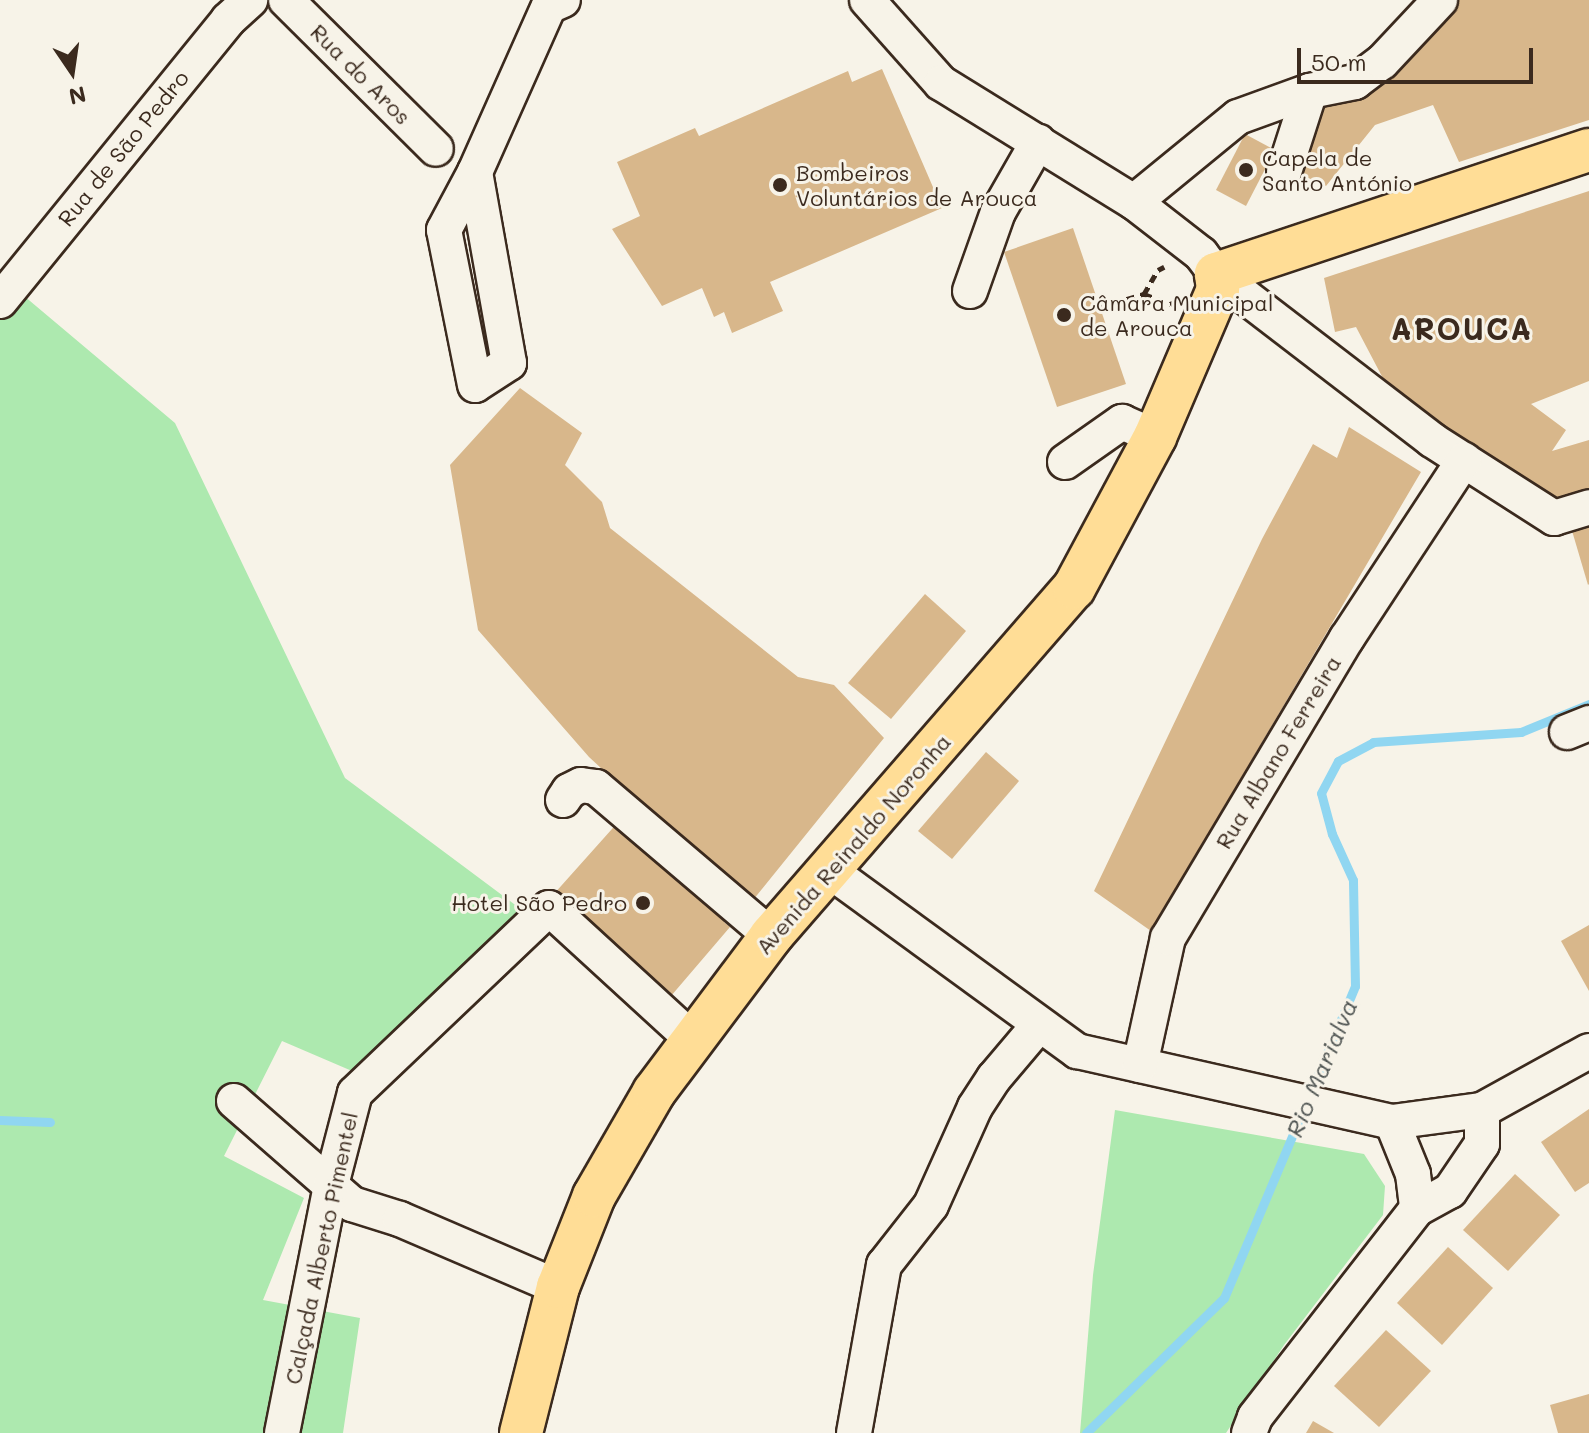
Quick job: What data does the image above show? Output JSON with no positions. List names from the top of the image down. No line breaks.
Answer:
{"streets":{"main road":["Avenida Reinaldo Noronha"],"street":["Rua do Aros","Rua de São Pedro","Rua Albano Ferreira","Calçada Alberto Pimentel"]},"crossings":[["Avenida Reinaldo Noronha","Calçada Alberto Pimentel"]],"districts":["AROUCA"],"water":["Rio Marialva"],"places":["Capela de Santo António","Bombeiros Voluntários de Arouca","Câmara Municipal de Arouca","Hotel São Pedro"],"scale_bar":"50 m","north":"bottom"}
